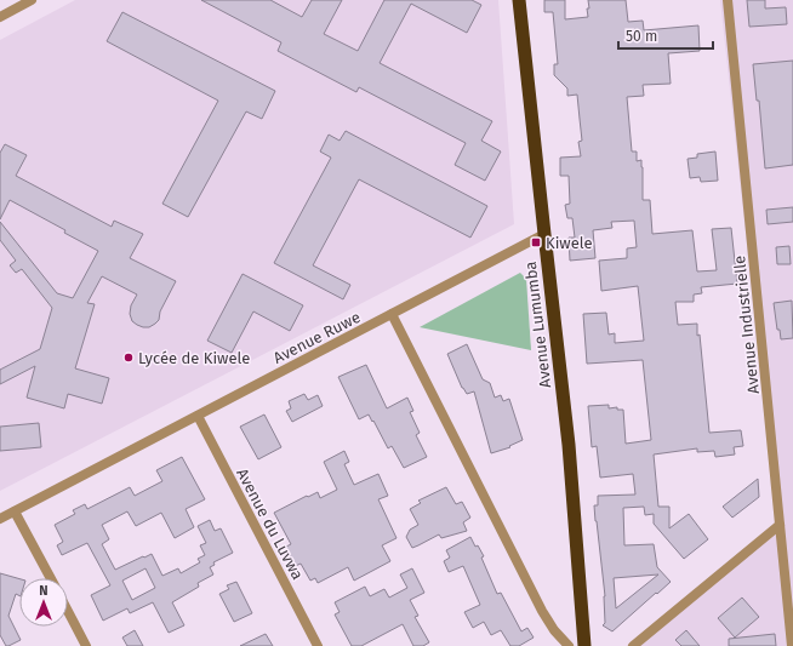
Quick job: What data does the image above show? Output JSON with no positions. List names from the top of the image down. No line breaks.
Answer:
{"streets":{"highway":["Avenue Lumumba"],"street":["Avenue Industrielle","Avenue Ruwe","Avenue du Luvwa"]},"crossings":[["Avenue Lumumba","Avenue Ruwe"],["Avenue Ruwe","Avenue du Luvwa"]],"places":{"transit":["Kiwele"],"other":["Lycée de Kiwele"]},"scale_bar":"50 m","north":"top"}
